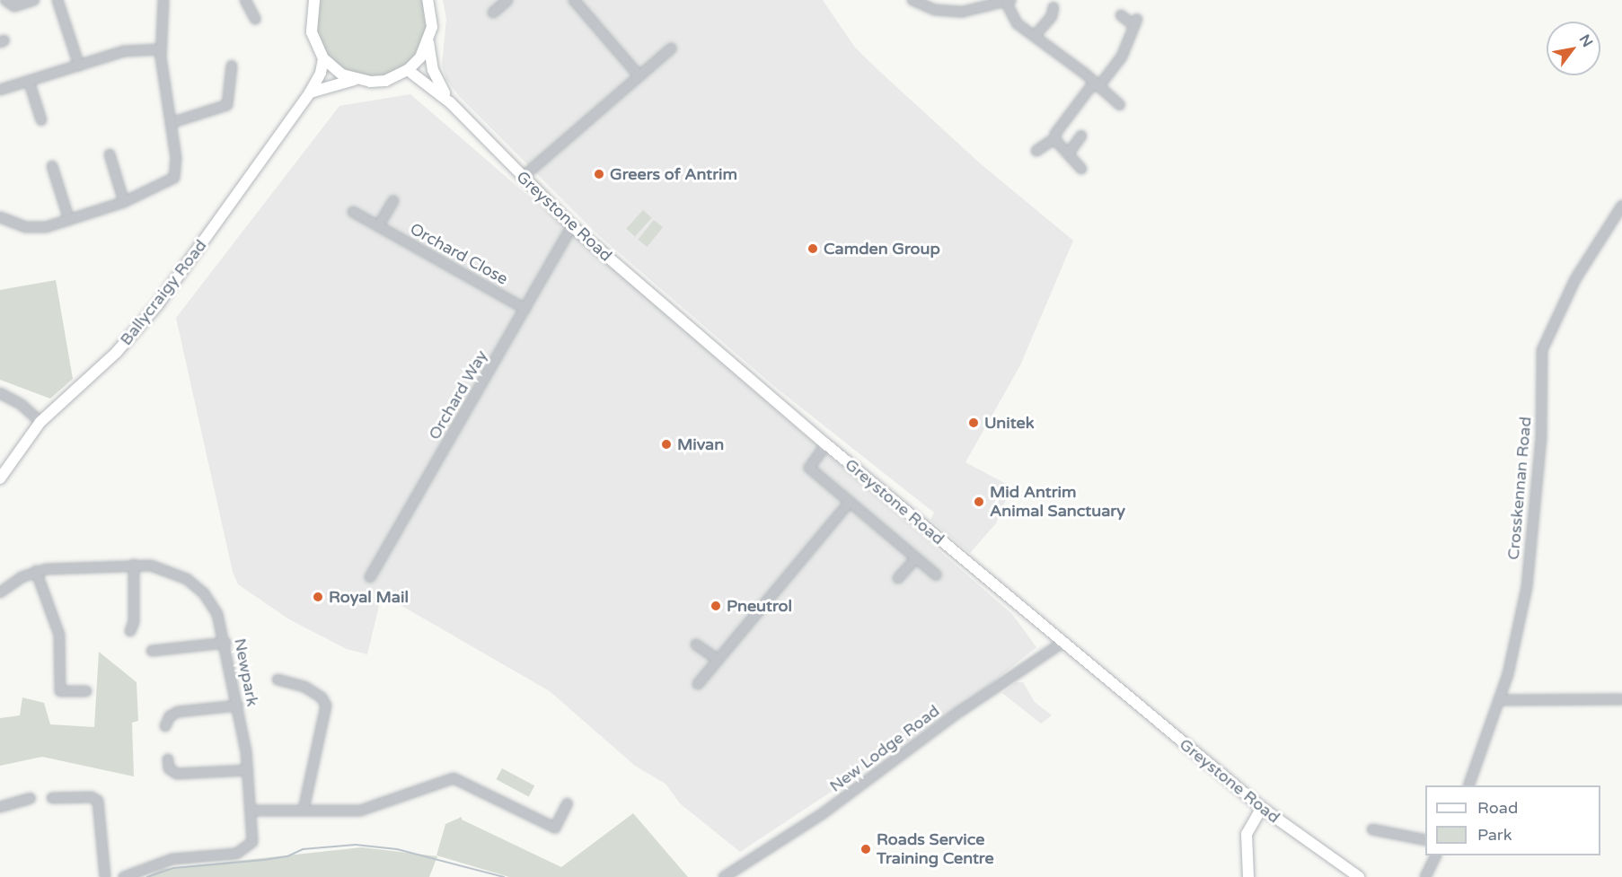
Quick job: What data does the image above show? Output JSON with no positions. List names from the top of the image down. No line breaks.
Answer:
{"streets":{"main road":["Greystone Road","Ballycraigy Road"],"street":["Orchard Close","Orchard Way","Crosskennan Road","Newpark","New Lodge Road"]},"crossings":[["Greystone Road","Orchard Way"],["Greystone Road","New Lodge Road"],["Orchard Close","Orchard Way"]],"places":["Greers of Antrim","Camden Group","Unitek","Mivan","Mid Antrim Animal Sanctuary","Royal Mail","Pneutrol","Roads Service Training Centre"],"legend":["Road","Park"],"north":"top right"}
